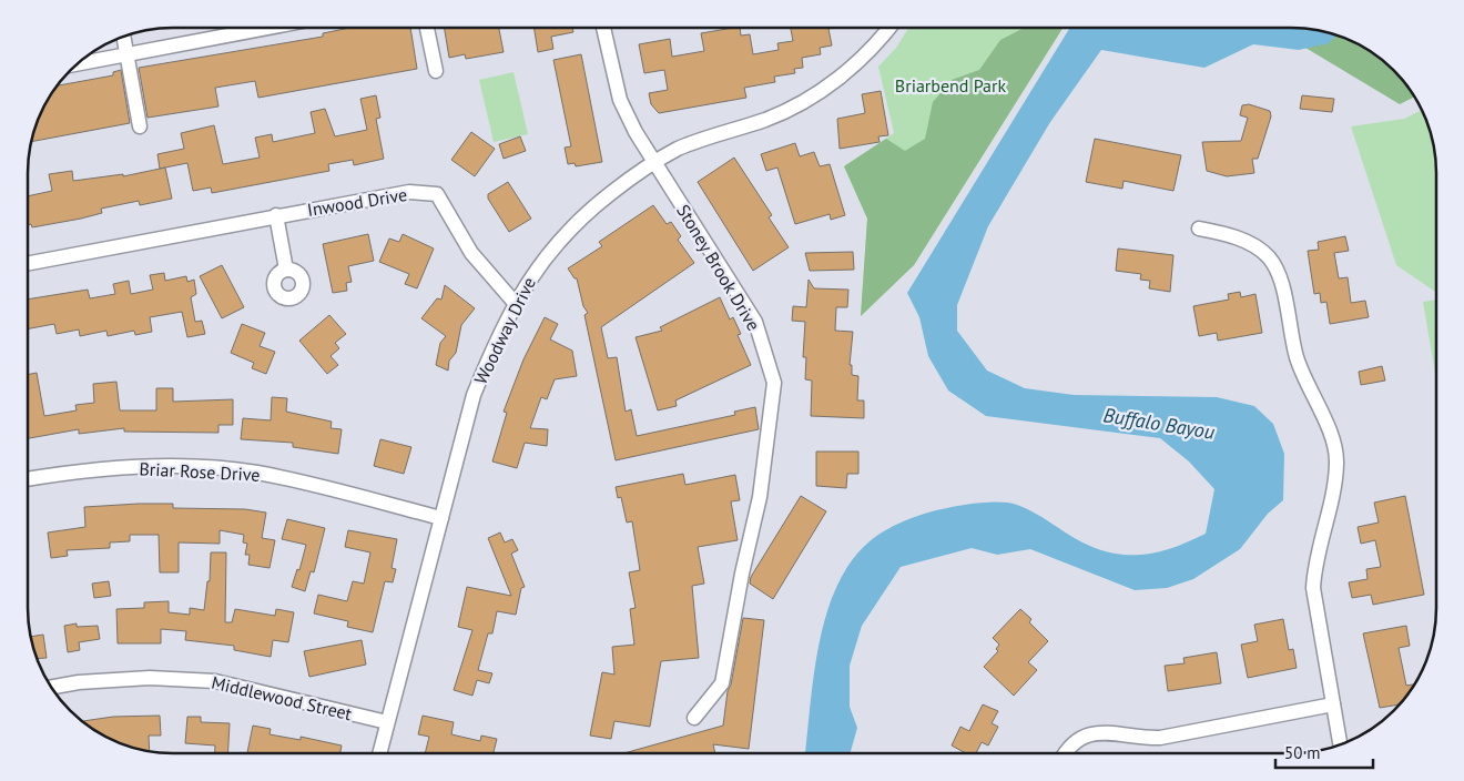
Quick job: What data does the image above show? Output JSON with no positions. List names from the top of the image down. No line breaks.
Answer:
{"streets":{"street":["Inwood Drive","Stoney Brook Drive","Woodway Drive","Briar Rose Drive","Middlewood Street"]},"crossings":[["Inwood Drive","Woodway Drive"],["Stoney Brook Drive","Woodway Drive"],["Woodway Drive","Briar Rose Drive"],["Woodway Drive","Middlewood Street"]],"water":["Buffalo Bayou"],"parks":["Briarbend Park"],"scale_bar":"50 m"}
